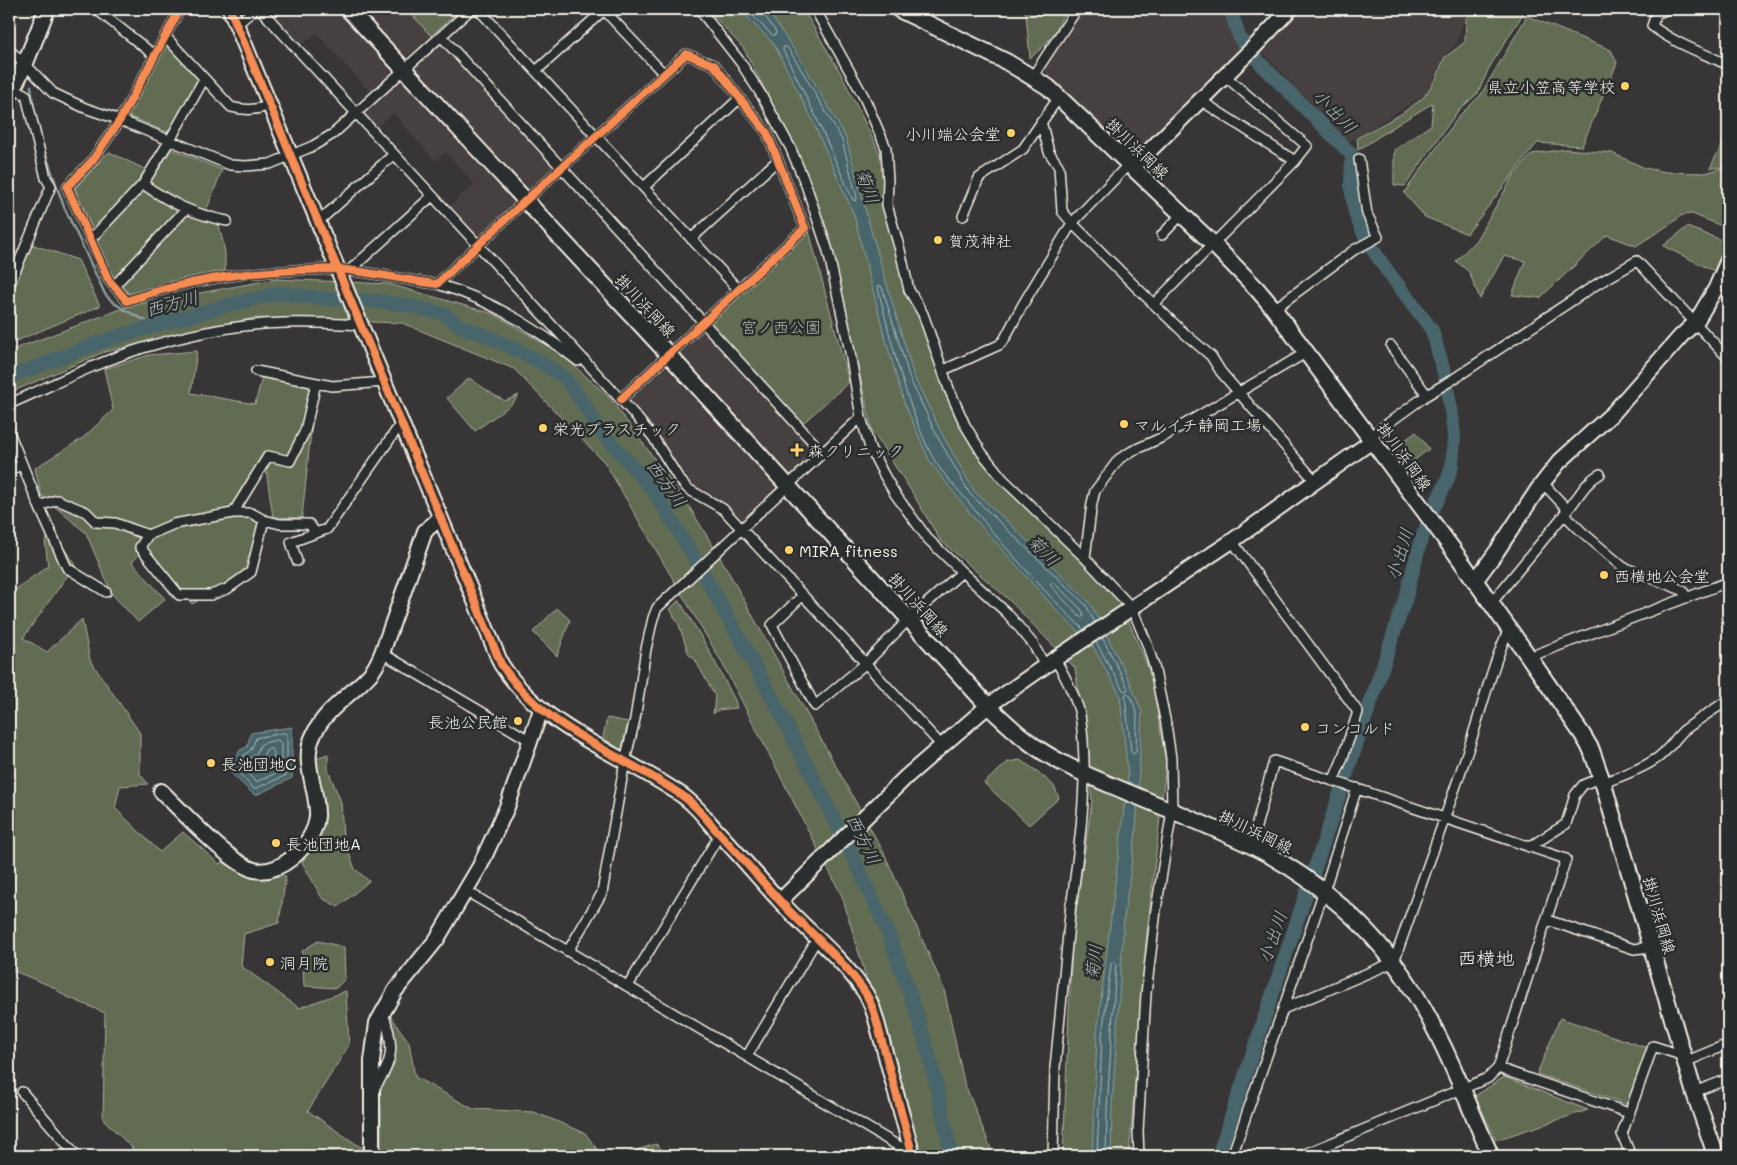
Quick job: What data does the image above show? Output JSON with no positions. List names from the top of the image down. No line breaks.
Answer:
{"streets":{"main road":["掛川浜岡線"]},"districts":["西横地"],"water":["小出川","菊川","西方川"],"parks":["宮ノ西公園"],"places":{"other":["県立小笠高等学校","小川端公会堂","賀茂神社","マルイチ静岡工場","栄光プラスチック","MIRA fitness","西横地公会堂","長池公民館","コンコルド","長池団地C","長池団地A","洞月院"],"health":["森クリニック"]}}
